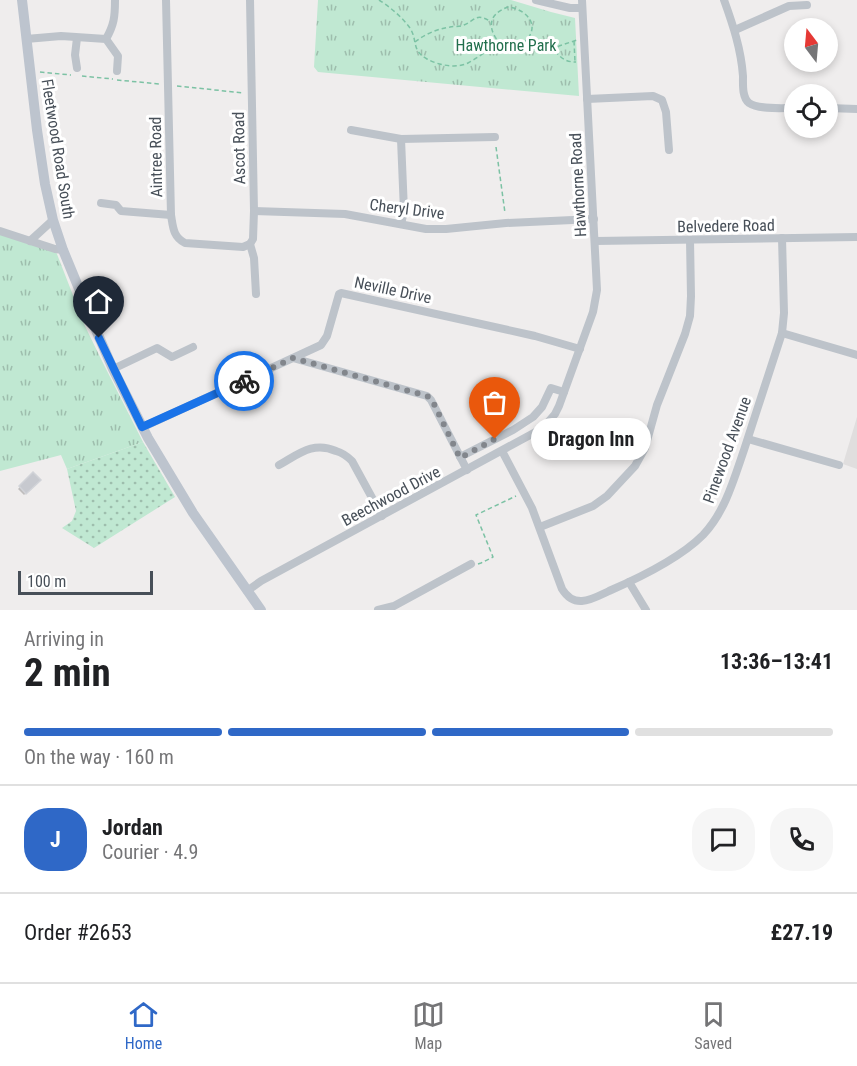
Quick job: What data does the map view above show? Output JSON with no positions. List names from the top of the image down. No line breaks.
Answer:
{"streets":{"main road":["Fleetwood Road South"],"street":["Ascot Road","Aintree Road","Hawthorne Road","Cheryl Drive","Belvedere Road","Neville Drive","Pinewood Avenue","Beechwood Drive"]},"crossings":[["Ascot Road","Aintree Road"],["Ascot Road","Cheryl Drive"],["Fleetwood Road South","Neville Drive"],["Fleetwood Road South","Beechwood Drive"],["Hawthorne Road","Cheryl Drive"],["Hawthorne Road","Belvedere Road"],["Hawthorne Road","Neville Drive"],["Hawthorne Road","Beechwood Drive"],["Belvedere Road","Pinewood Avenue"]],"parks":["Hawthorne Park"],"places":["Dragon Inn"],"scale_bar":"100 m","north":"top","page":{"bubble":"Dragon Inn","scale":"100 m","heading":["2 min","Arriving in","13:36–13:41"],"panel":["Jordan","Courier · 4.9","Order #2653","£27.19"],"bar":"On the way · 160 m","round":"J","tabs":["Home","Map","Saved"]}}
